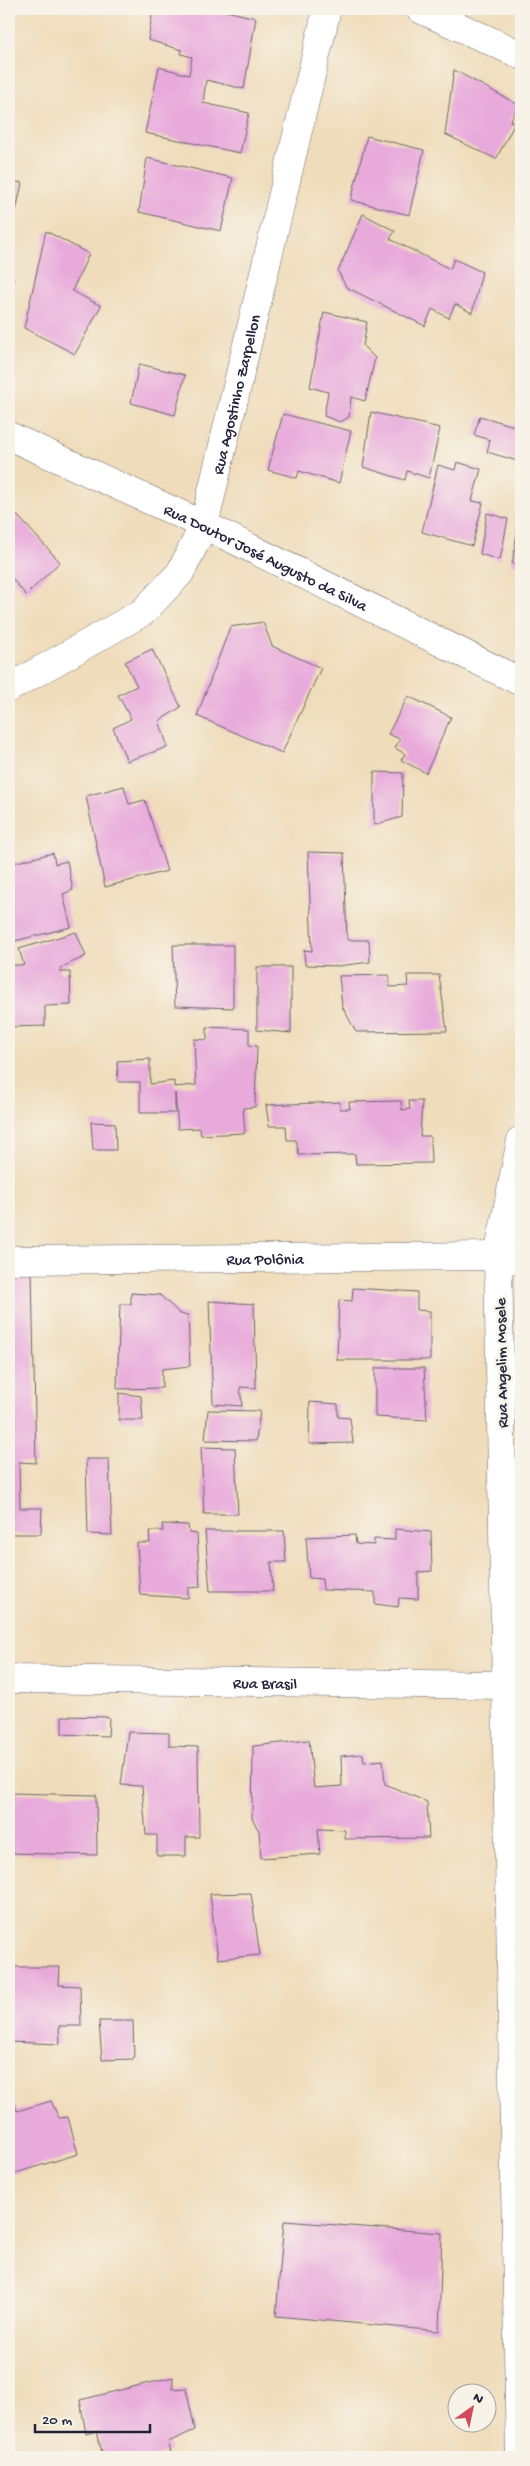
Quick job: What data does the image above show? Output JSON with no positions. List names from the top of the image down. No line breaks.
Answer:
{"streets":{"street":["Rua Agostinho Zarpellon","Rua Doutor José Augusto da Silva","Rua Polônia","Rua Angelim Mosele","Rua Brasil"]},"crossings":[["Rua Agostinho Zarpellon","Rua Doutor José Augusto da Silva"],["Rua Polônia","Rua Angelim Mosele"],["Rua Angelim Mosele","Rua Brasil"]],"scale_bar":"20 m","north":"top right"}
